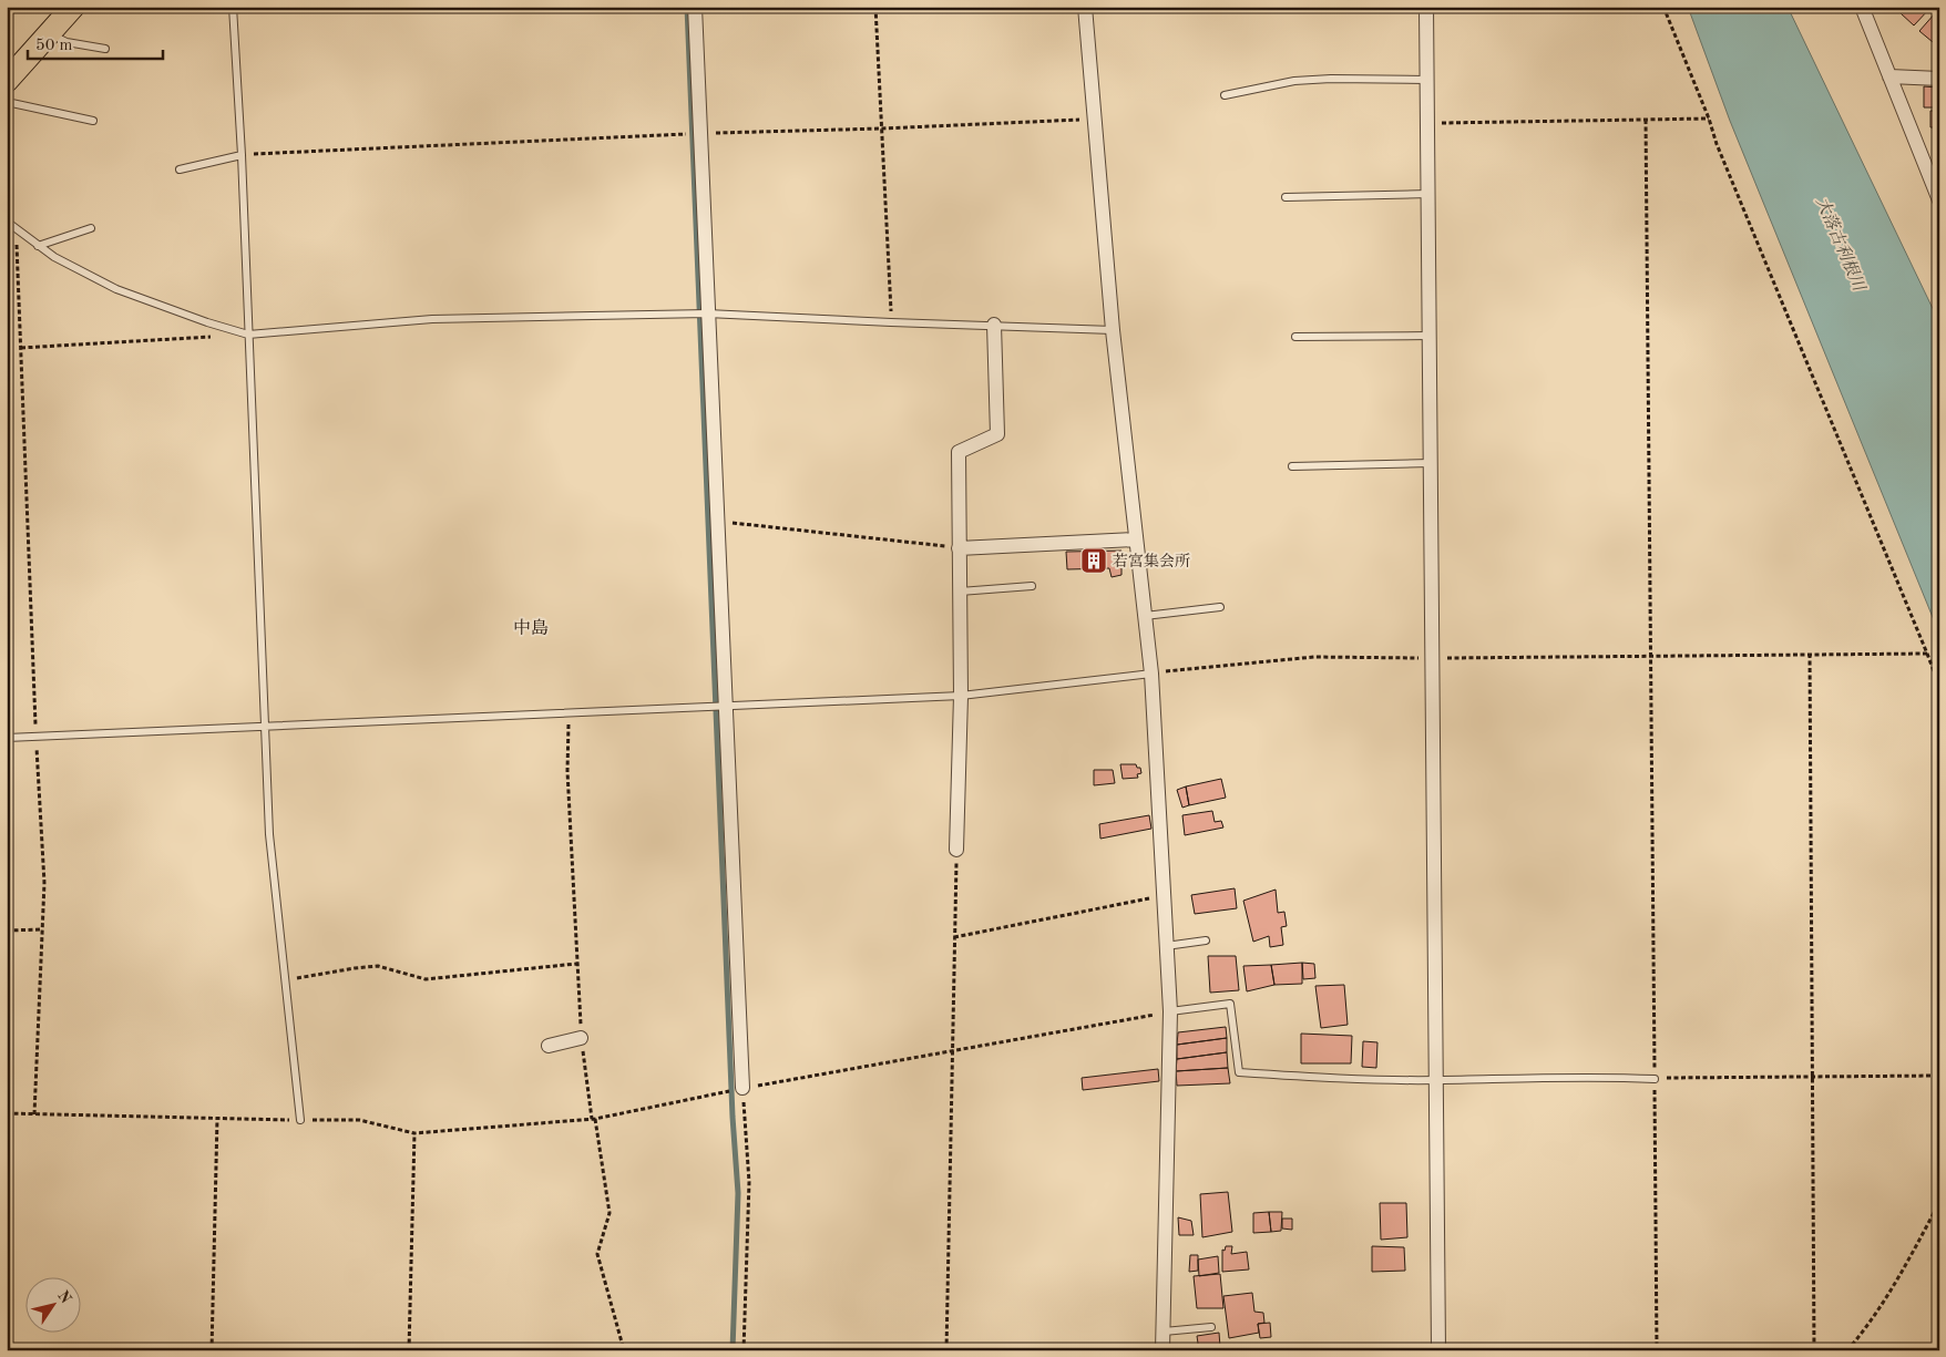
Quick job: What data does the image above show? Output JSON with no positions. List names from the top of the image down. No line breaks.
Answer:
{"districts":["中島"],"water":["大落古利根川"],"places":{"building":["若宮集会所"]},"scale_bar":"50 m","north":"top right"}
